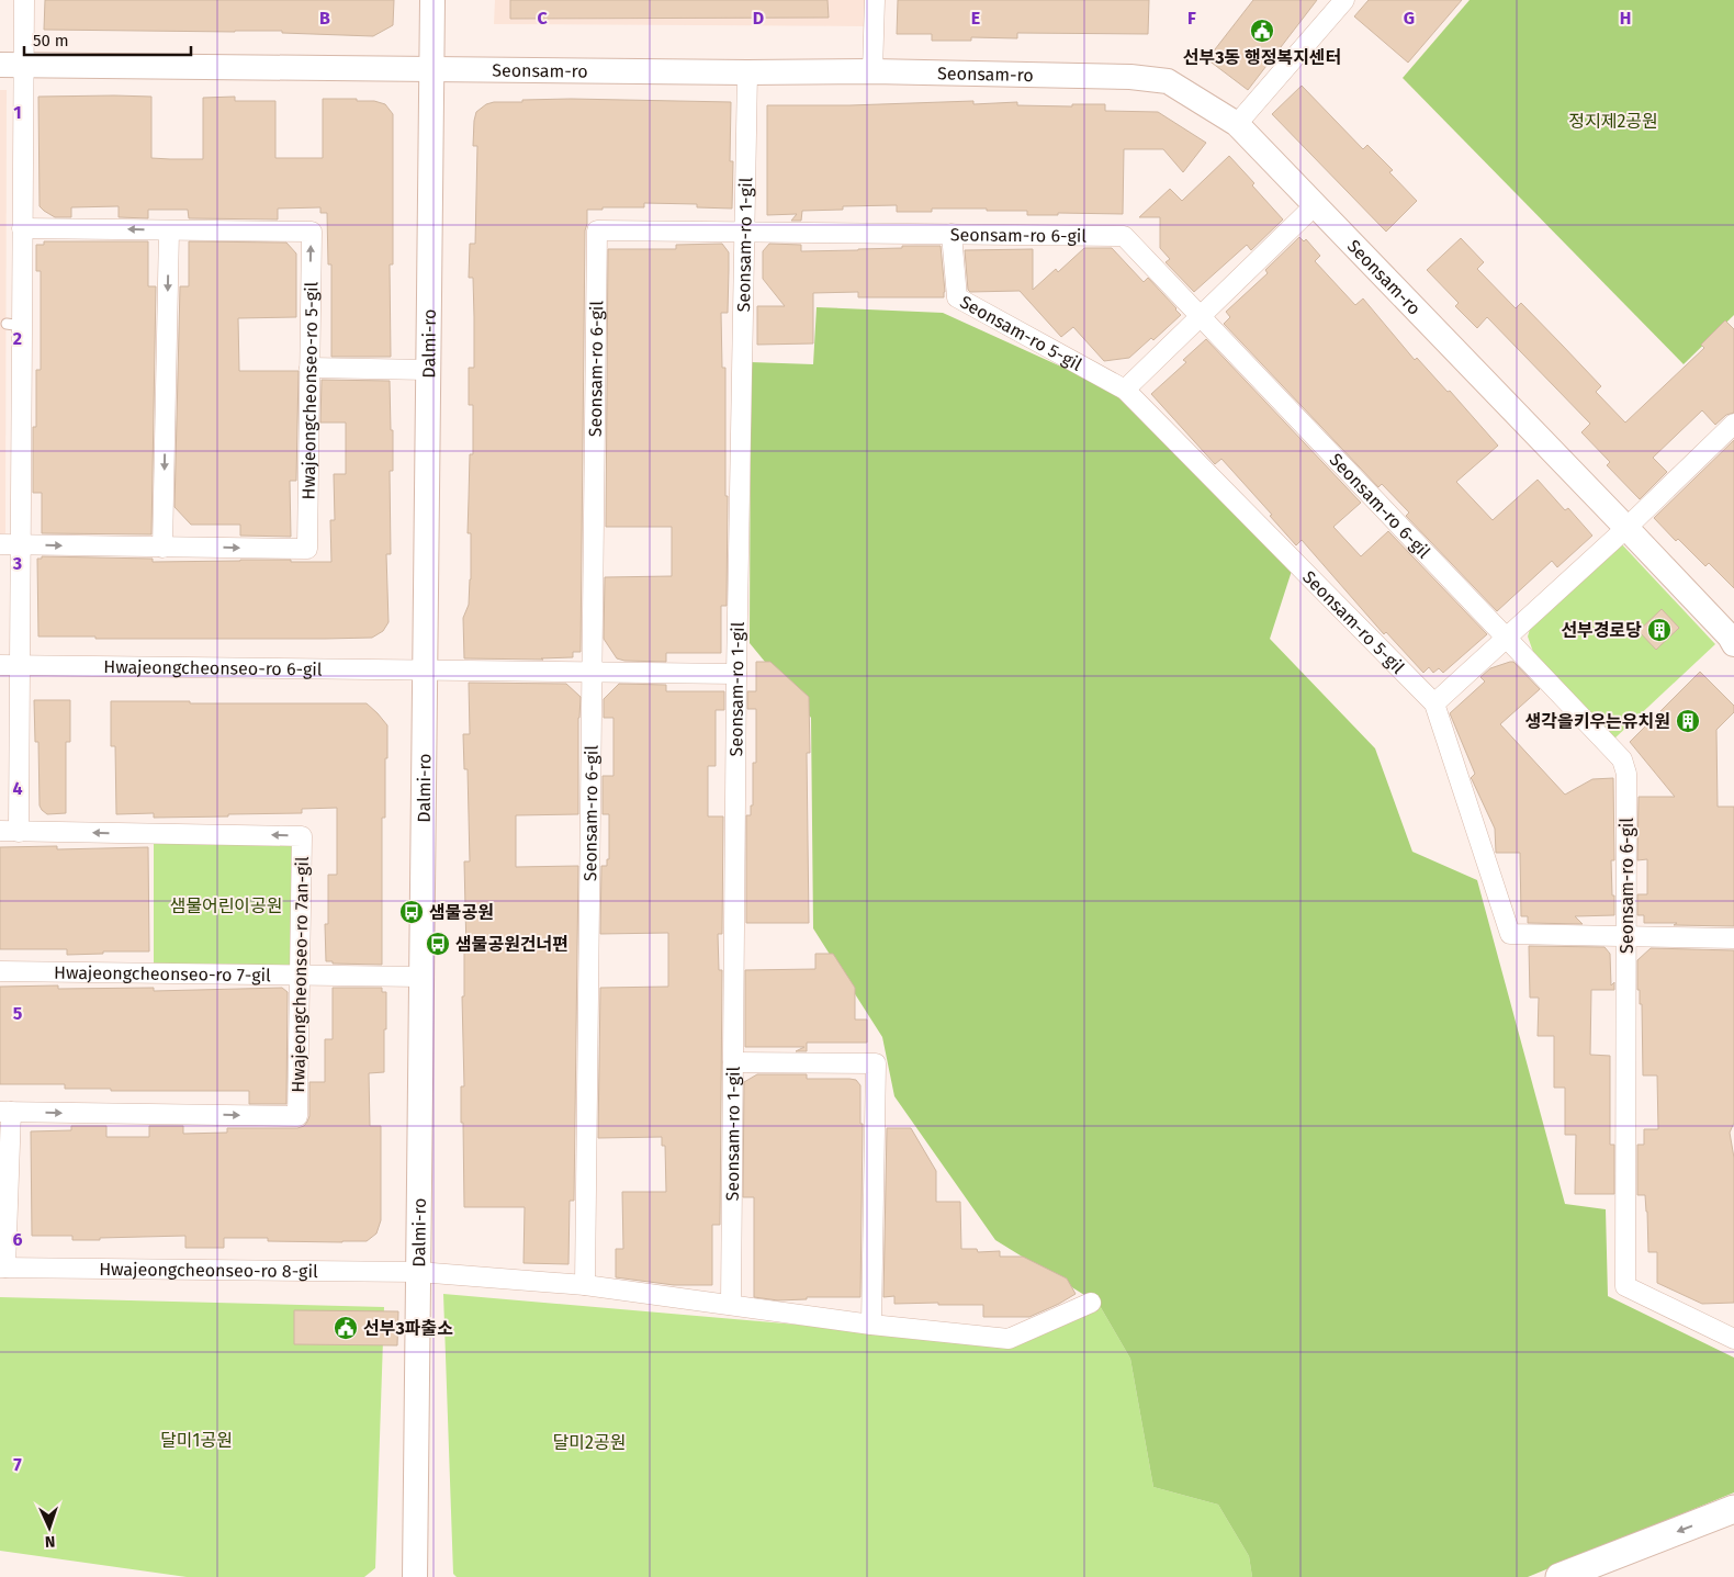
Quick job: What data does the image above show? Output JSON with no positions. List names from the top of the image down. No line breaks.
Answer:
{"streets":{"street":["Seonsam-ro","Seonsam-ro 6-gil","Seonsam-ro 1-gil","Seonsam-ro 5-gil","Dalmi-ro","Hwajeongcheonseo-ro 5-gil","Hwajeongcheonseo-ro 6-gil","Hwajeongcheonseo-ro 7-gil","Hwajeongcheonseo-ro 7an-gil","Hwajeongcheonseo-ro 8-gil"]},"crossings":[["Seonsam-ro","Seonsam-ro 1-gil"],["Seonsam-ro","Dalmi-ro"],["Seonsam-ro 6-gil","Seonsam-ro 1-gil"],["Seonsam-ro 6-gil","Seonsam-ro 5-gil"],["Seonsam-ro 6-gil","Hwajeongcheonseo-ro 6-gil"],["Seonsam-ro 6-gil","Hwajeongcheonseo-ro 8-gil"],["Seonsam-ro 1-gil","Hwajeongcheonseo-ro 6-gil"],["Seonsam-ro 1-gil","Hwajeongcheonseo-ro 8-gil"],["Dalmi-ro","Hwajeongcheonseo-ro 6-gil"],["Dalmi-ro","Hwajeongcheonseo-ro 7-gil"],["Dalmi-ro","Hwajeongcheonseo-ro 8-gil"],["Hwajeongcheonseo-ro 7-gil","Hwajeongcheonseo-ro 7an-gil"]],"parks":["정지제2공원","샘물어린이공원","달미1공원","달미2공원"],"places":{"public building":["선부3동 행정복지센터","선부3파출소"],"building":["선부경로당","생각을키우는유치원"],"bus stop":["샘물공원","샘물공원건너편"]},"scale_bar":"50 m","north":"bottom","grid":{"columns":["B","C","D","E","F","G","H"],"rows":["1","2","3","4","5","6","7"]}}
